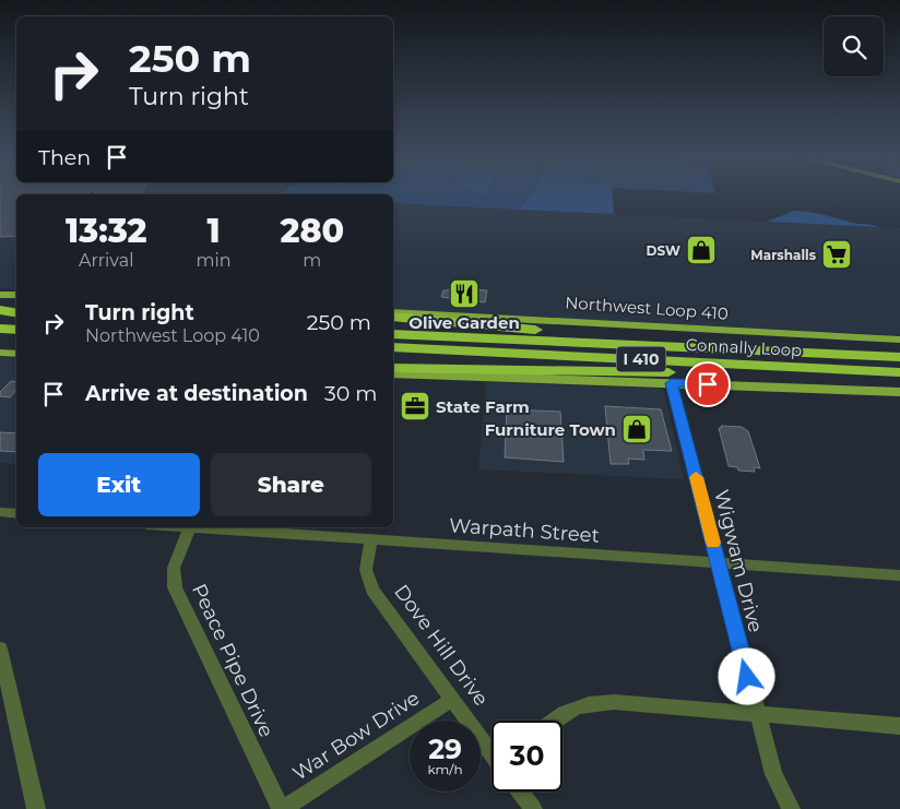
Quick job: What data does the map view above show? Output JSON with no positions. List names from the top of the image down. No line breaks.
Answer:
{"streets":{"highway":["Connally Loop","I 410"],"main road":["Northwest Loop 410"],"street":["Warpath Street","Wigwam Drive","Dove Hill Drive","Peace Pipe Drive","War Bow Drive"]},"crossings":[["Warpath Street","Wigwam Drive"],["Warpath Street","Dove Hill Drive"],["Warpath Street","Peace Pipe Drive"],["Dove Hill Drive","War Bow Drive"],["Peace Pipe Drive","War Bow Drive"]],"places":{"shop":["DSW","Furniture Town"],"supermarket":["Marshalls"],"restaurant":["Olive Garden"],"office":["State Farm"]},"page":{"turn":["250 m","Turn right"],"then":"Then","eta":["13:32","Arrival","1","min","280","m"],"list":[{"name":"Turn right","note":"Northwest Loop 410","value":"250 m"},{"name":"Arrive at destination","value":"30 m"}],"buttons":["Exit","Share"],"speed":"29 km/h","limit":"30"}}
